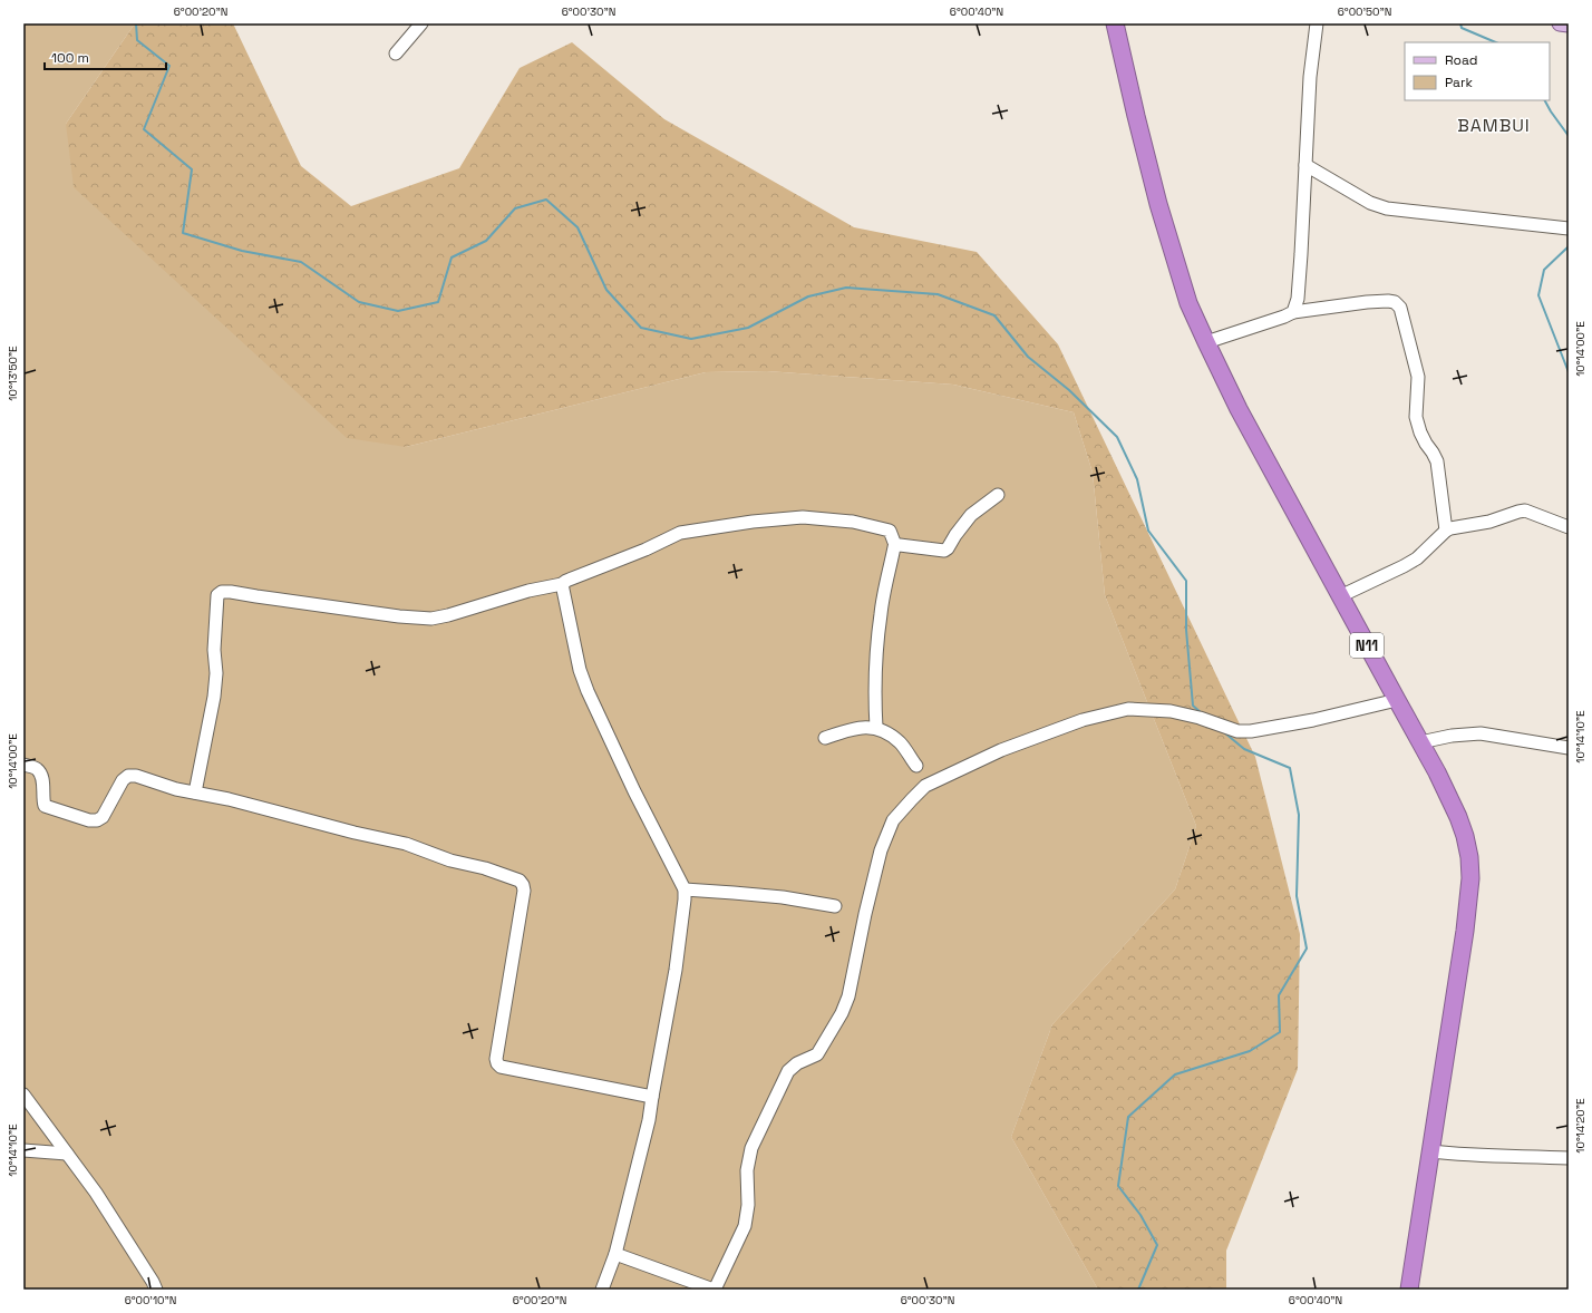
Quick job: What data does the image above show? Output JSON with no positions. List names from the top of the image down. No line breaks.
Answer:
{"streets":{"highway":["N11"]},"districts":["BAMBUI"],"legend":["Road","Park"],"scale_bar":"100 m","coordinates":["6°00'20\"N","6°00'30\"N","6°00'40\"N","6°00'50\"N","10°14'00\"E","10°13'50\"E","10°14'10\"E","10°14'20\"E","6°00'10\"N"]}
